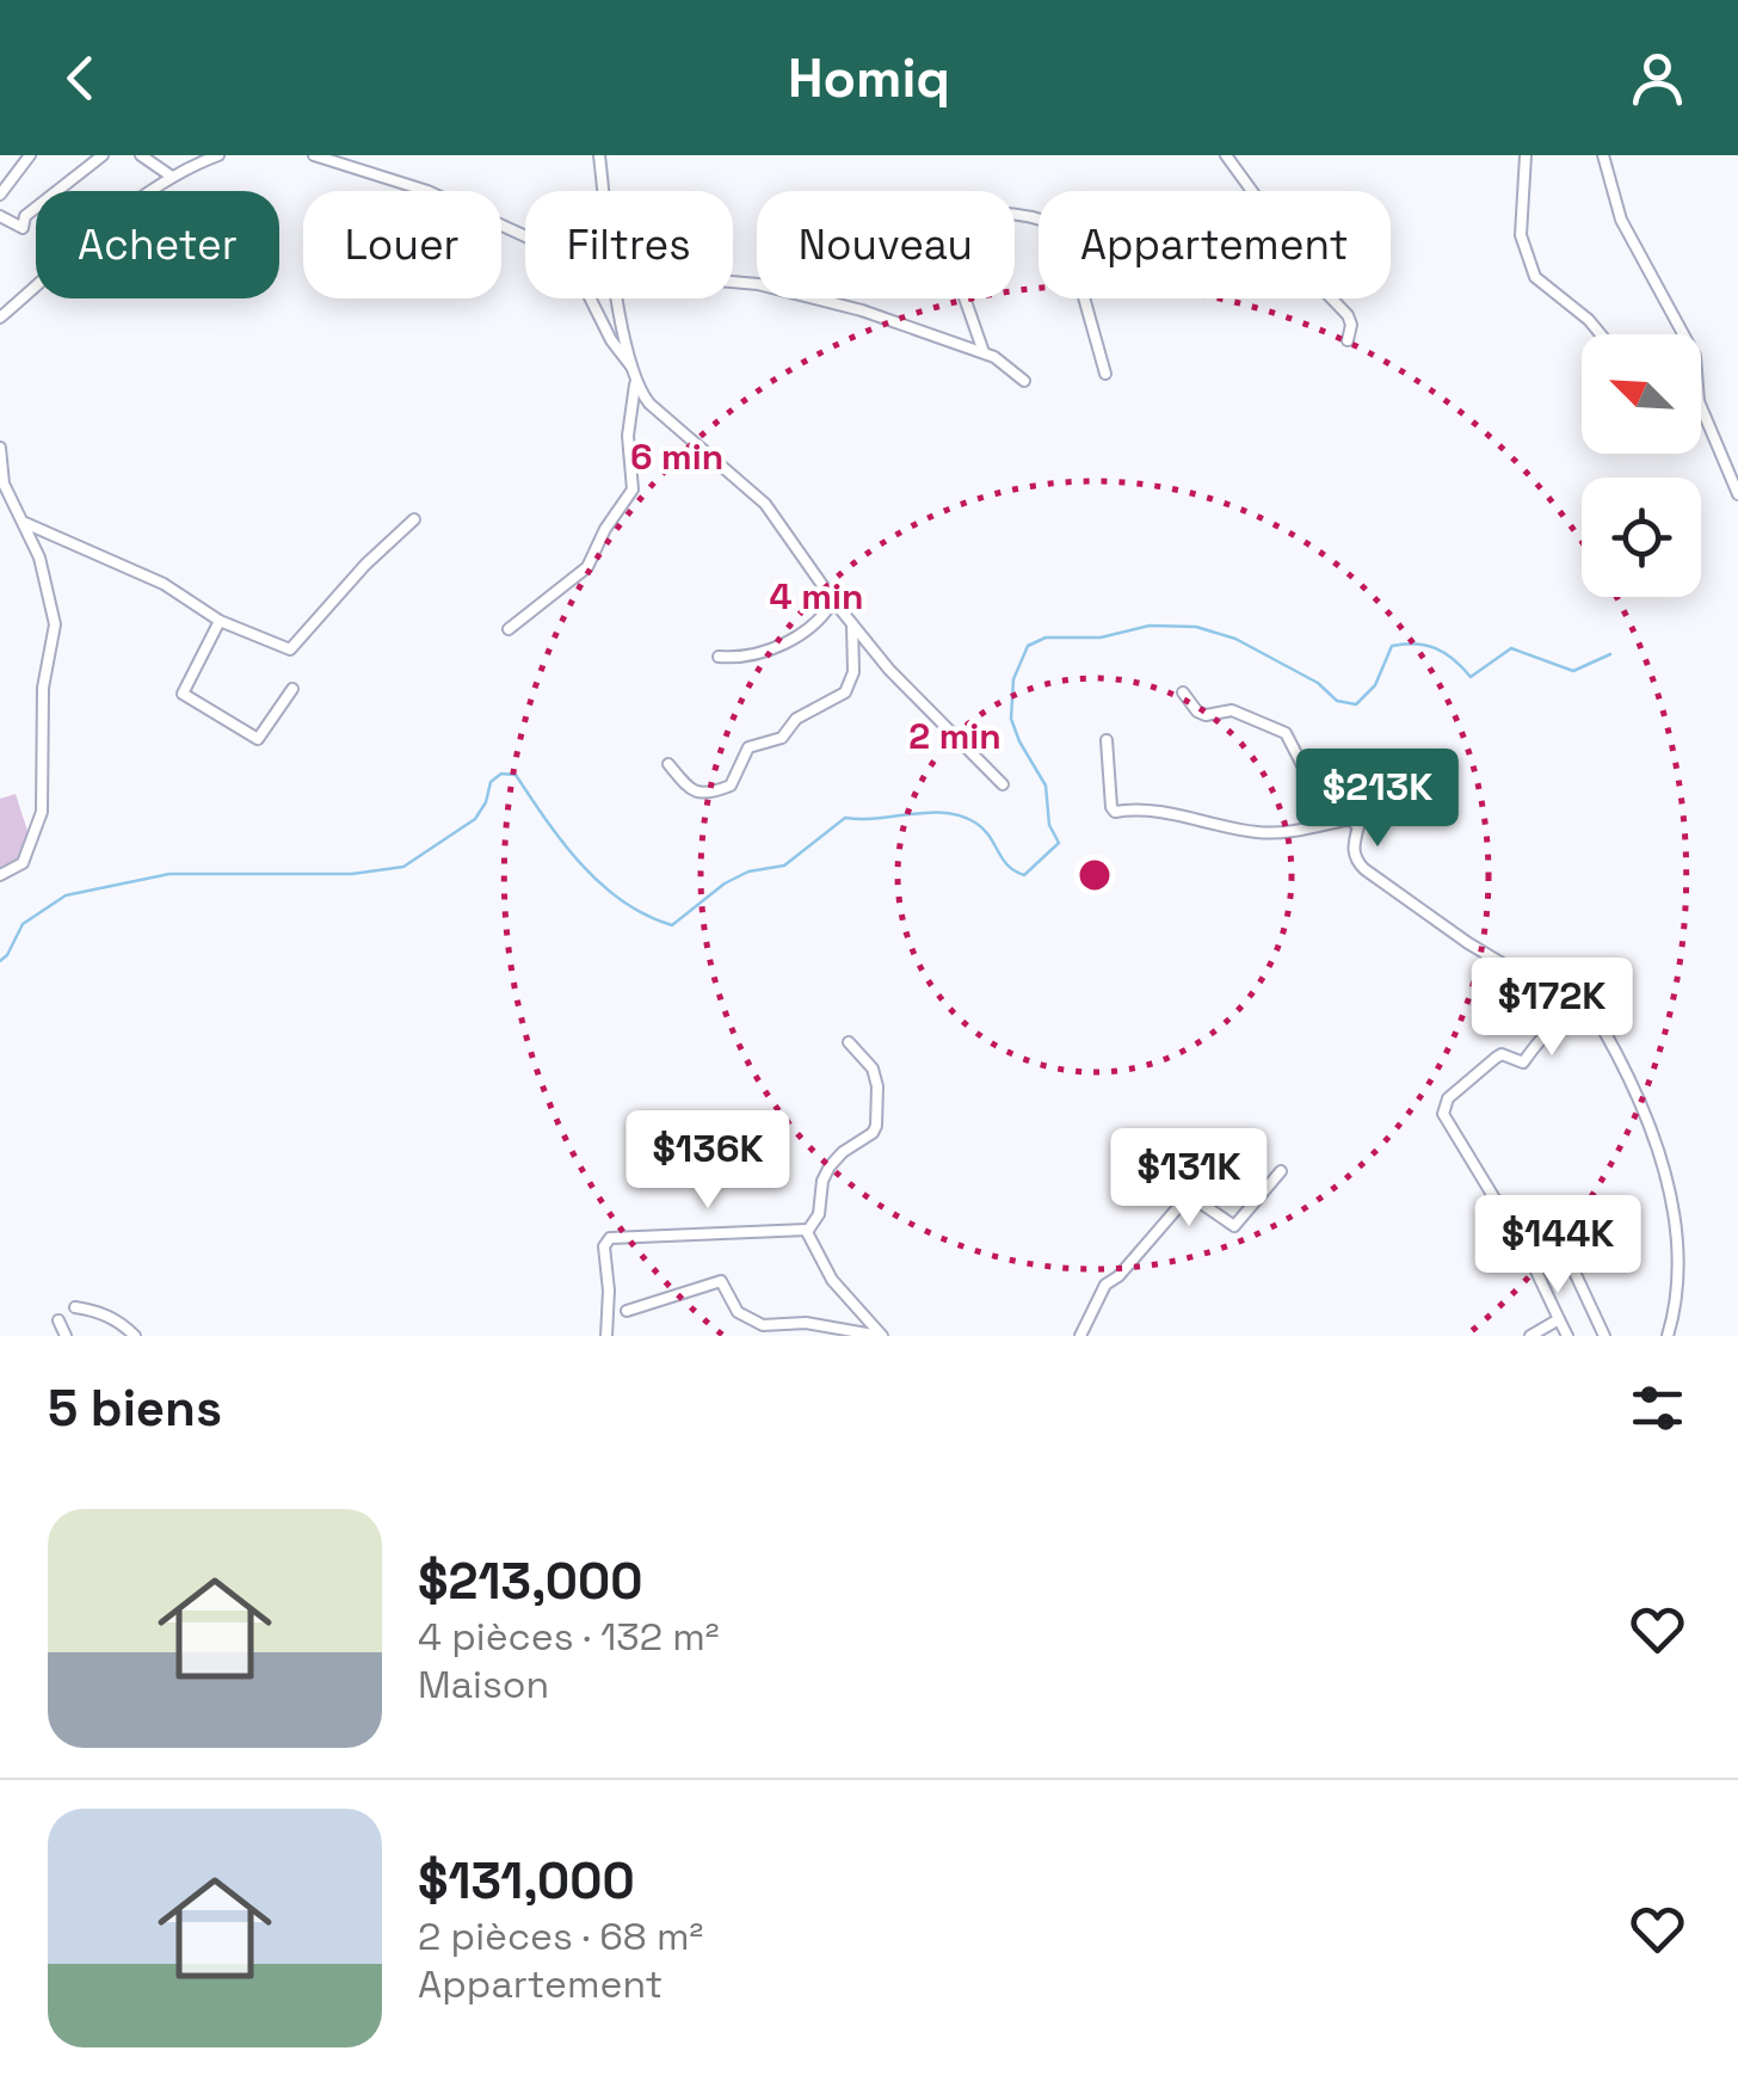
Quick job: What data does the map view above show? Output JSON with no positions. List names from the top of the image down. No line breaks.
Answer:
{"north":"top left","page":{"header":"Homiq","chip":["Acheter","Louer","Filtres","Nouveau","Appartement"],"price":["$213K","$172K","$136K","$131K","$144K"],"heading":"5 biens","list":[{"name":"$213,000","note":"4 pièces · 132 m² · Maison"},{"name":"$131,000","note":"2 pièces · 68 m² · Appartement"}]},"rings":["6 min","4 min","2 min"]}
